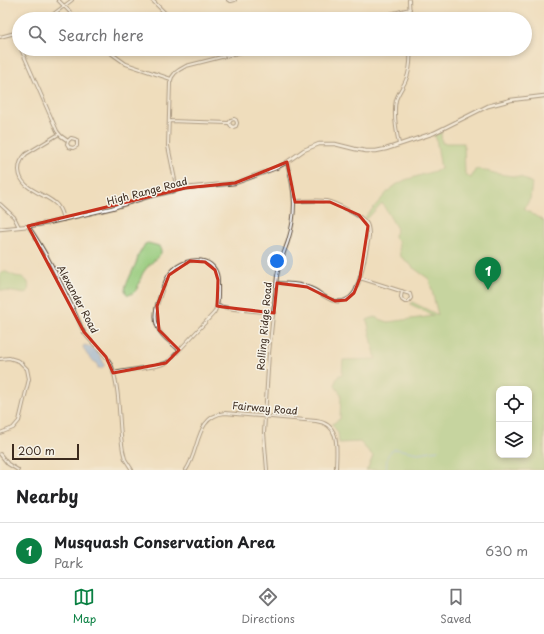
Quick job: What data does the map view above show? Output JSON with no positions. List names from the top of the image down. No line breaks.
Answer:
{"streets":{"street":["High Range Road","Alexander Road","Rolling Ridge Road","Fairway Road"]},"crossings":[["High Range Road","Alexander Road"],["High Range Road","Rolling Ridge Road"],["Rolling Ridge Road","Fairway Road"]],"scale_bar":"200 m","page":{"search":"Search here","pins":"1","scale":"200 m","heading":"Nearby","list":[{"mark":"1","name":"Musquash Conservation Area","note":"Park","value":"630 m"}],"nav":["Map","Directions","Saved"]}}
